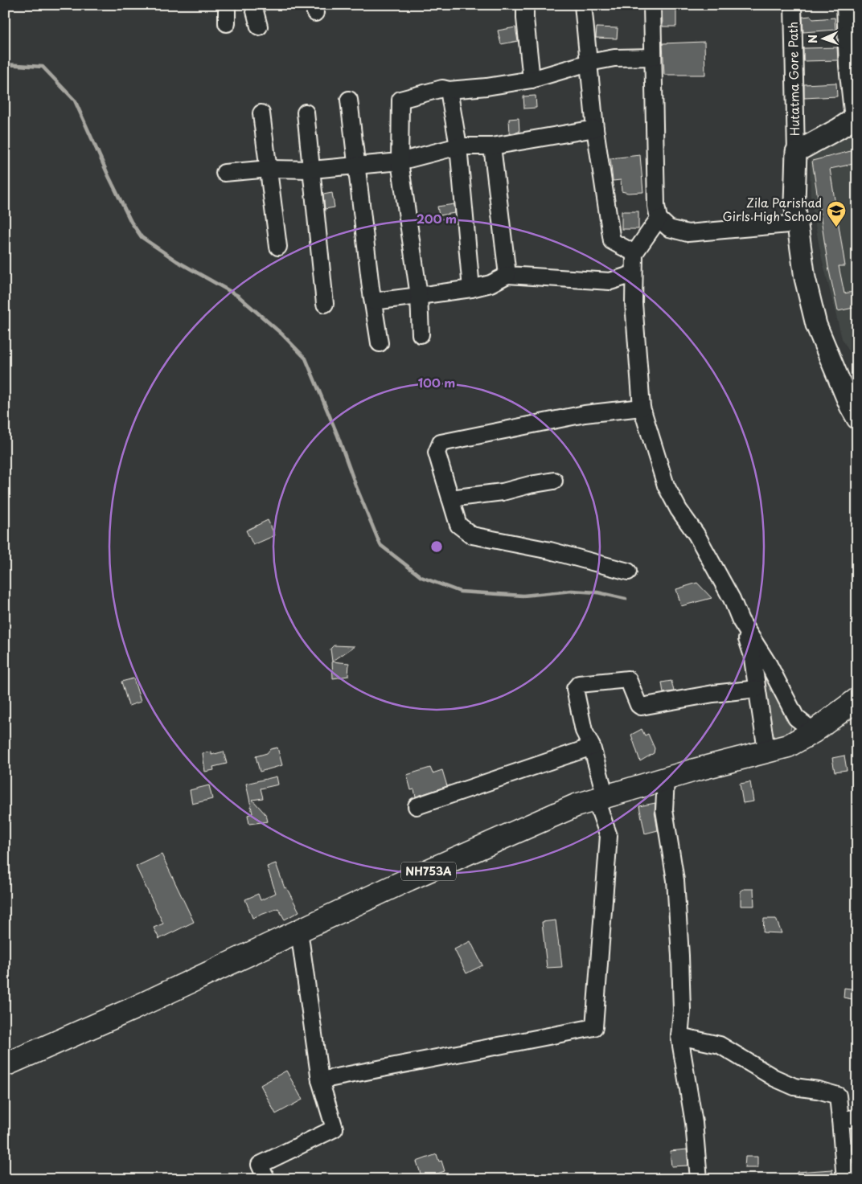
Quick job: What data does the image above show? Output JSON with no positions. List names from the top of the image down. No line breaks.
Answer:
{"streets":{"highway":["NH753A"],"street":["Hutatma Gore Path"]},"places":{"school or university":["Zila Parishad Girls High School"]},"north":"left","rings":["200 m","100 m"]}
